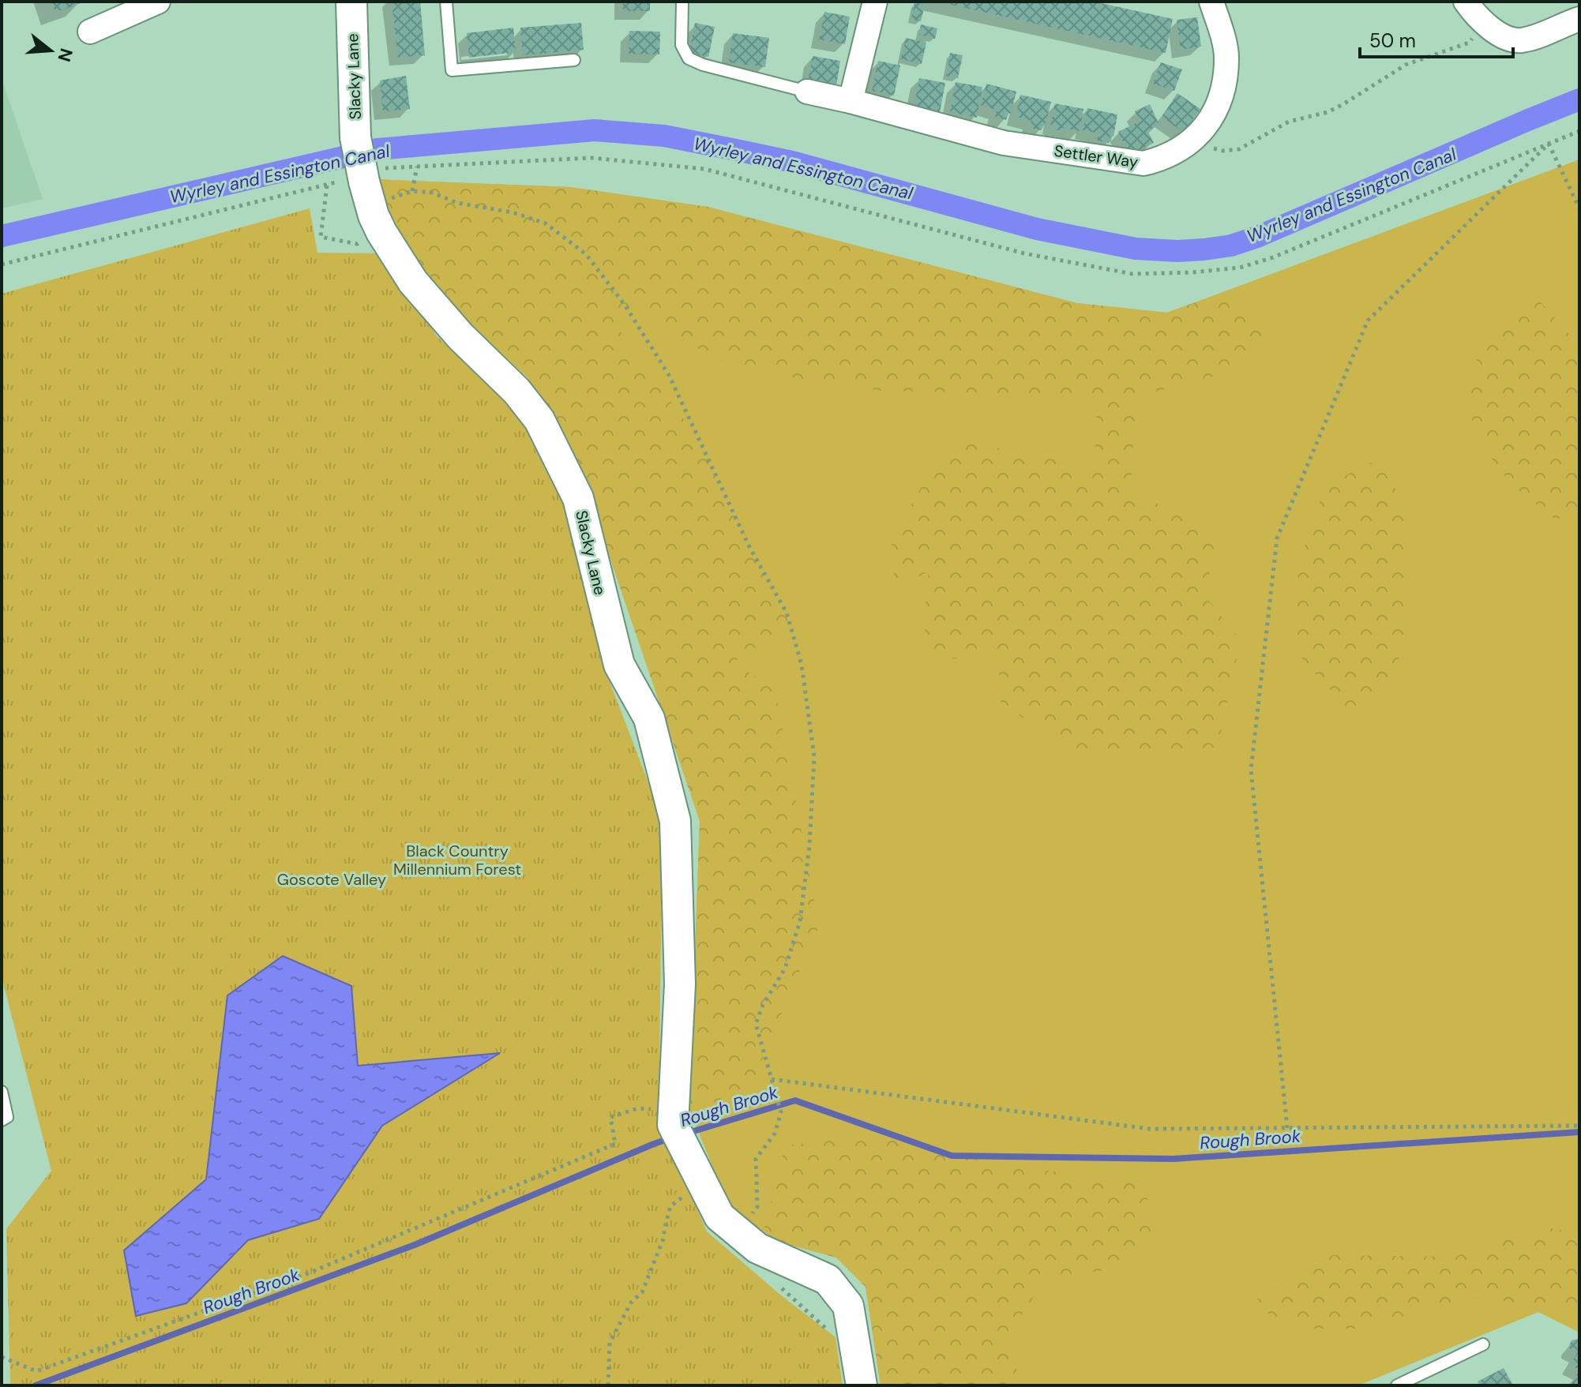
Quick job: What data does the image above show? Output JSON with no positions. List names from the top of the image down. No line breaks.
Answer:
{"streets":{"street":["Slacky Lane","Settler Way"]},"water":["Wyrley and Essington Canal","Rough Brook"],"parks":["Black Country Millennium Forest","Goscote Valley"],"scale_bar":"50 m","north":"right"}
